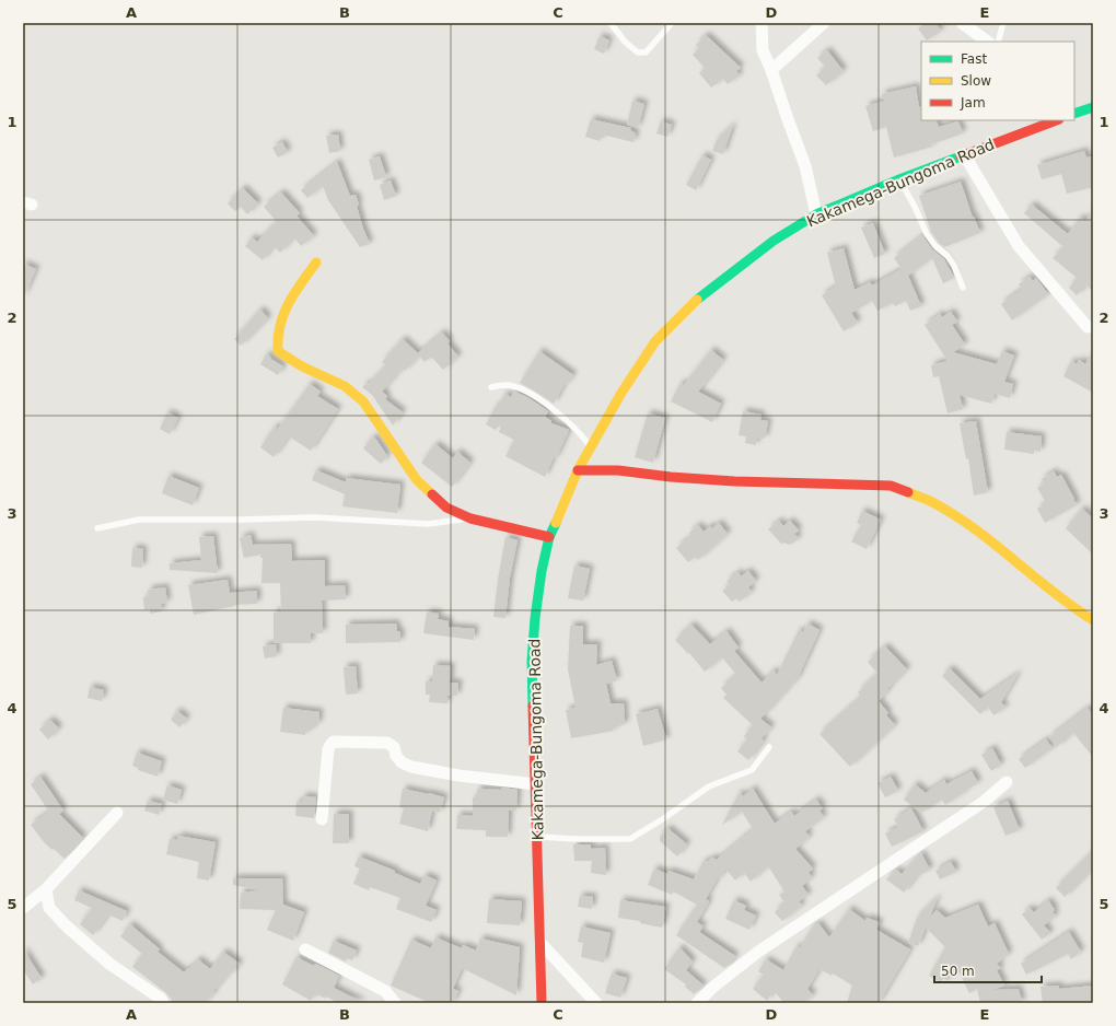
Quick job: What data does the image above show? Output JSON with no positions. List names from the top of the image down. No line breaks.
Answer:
{"streets":{"main road":["Kakamega-Bungoma Road"]},"legend":["Fast","Slow","Jam"],"scale_bar":"50 m","grid":{"columns":["A","B","C","D","E"],"rows":["1","2","3","4","5"]}}
